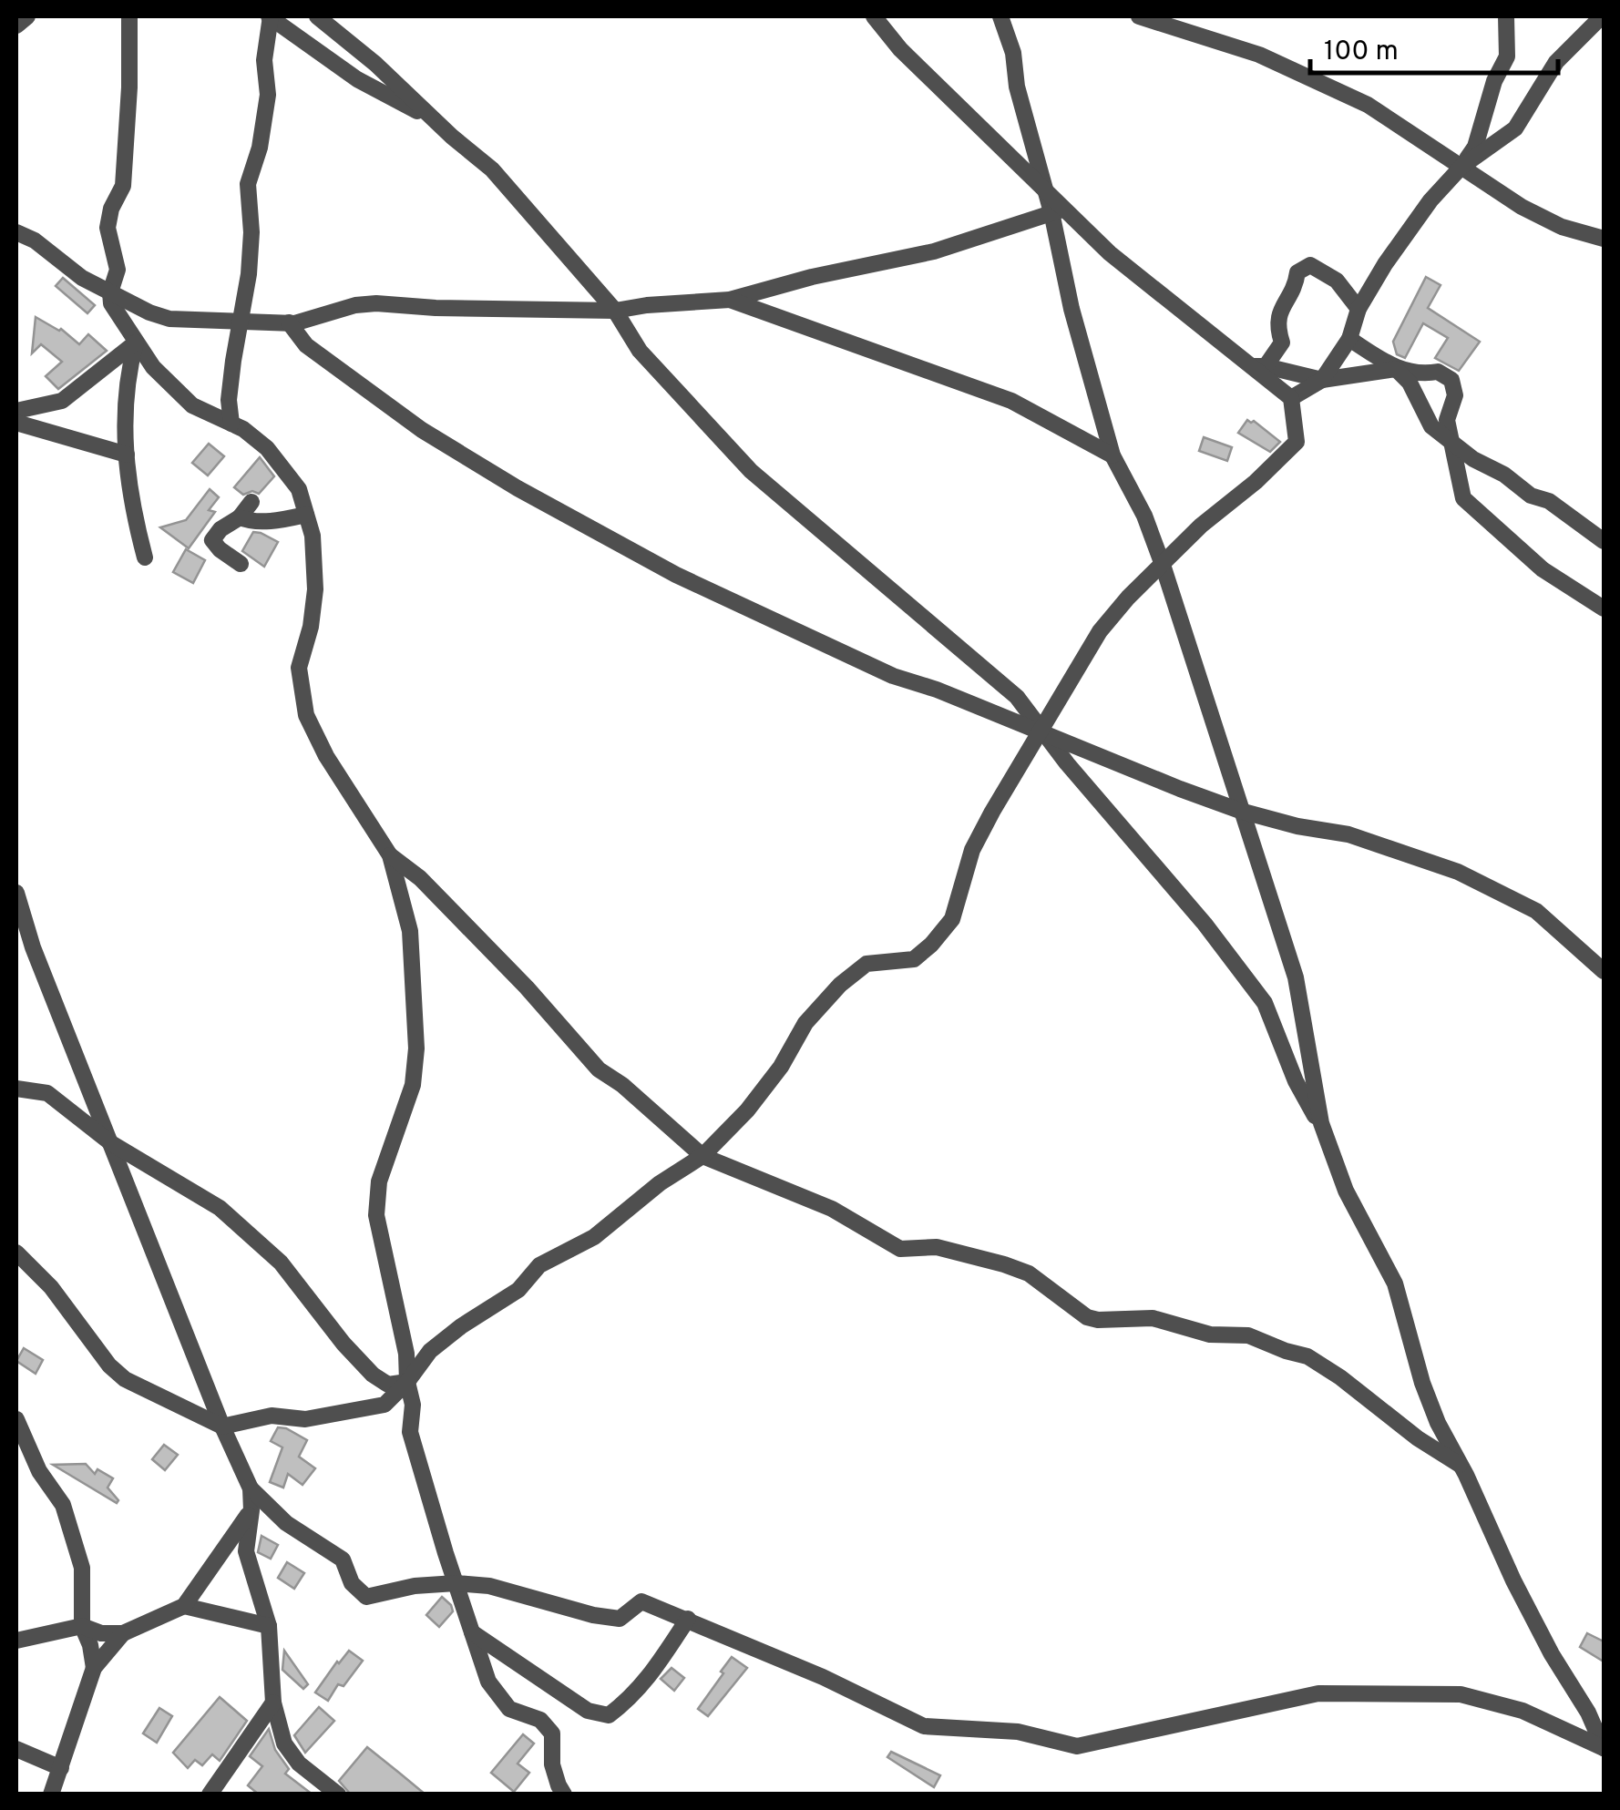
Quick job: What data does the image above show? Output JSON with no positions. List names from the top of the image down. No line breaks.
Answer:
{"scale_bar":"100 m"}
